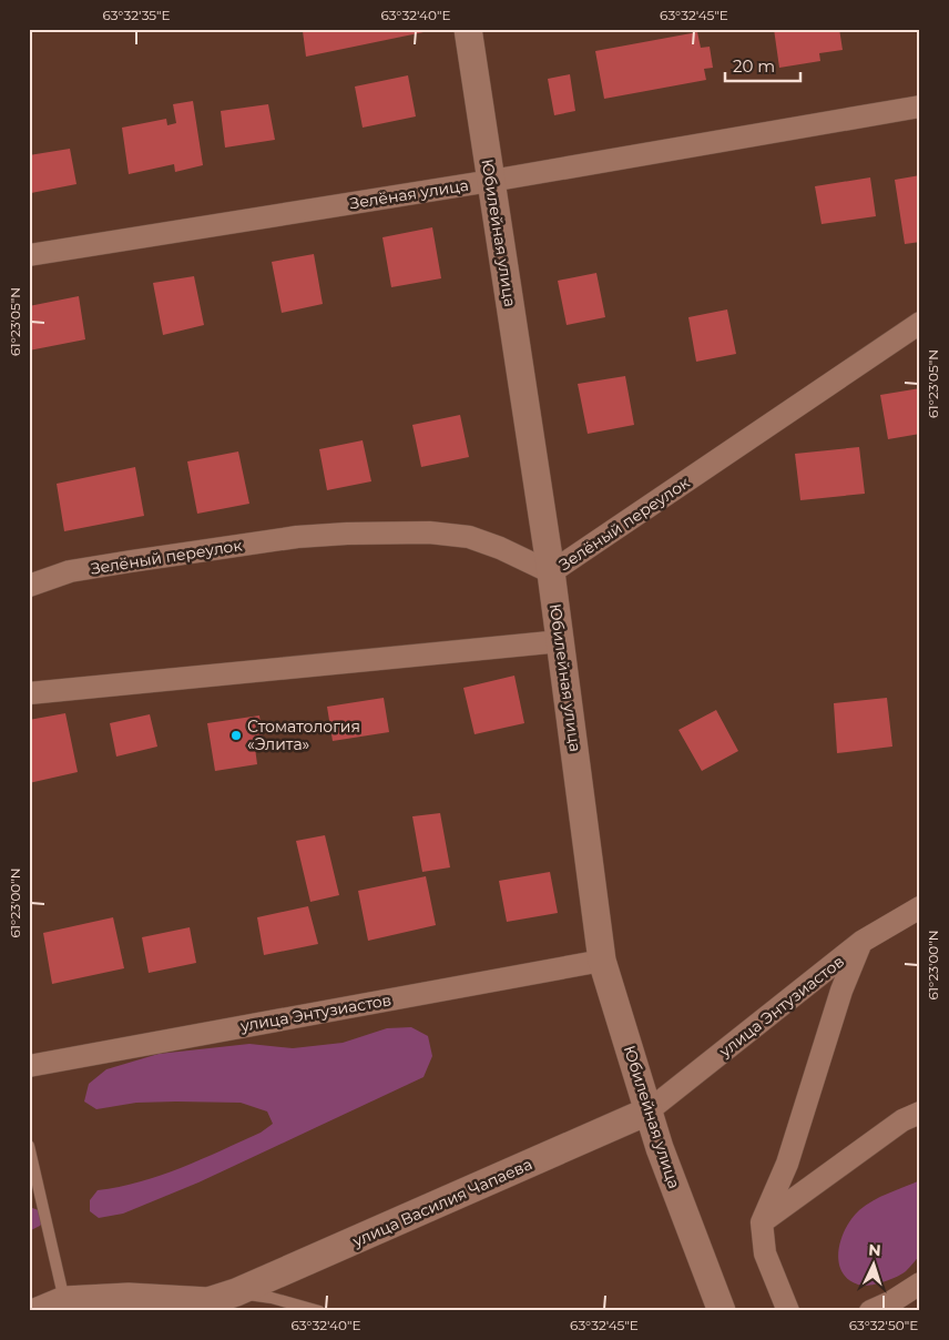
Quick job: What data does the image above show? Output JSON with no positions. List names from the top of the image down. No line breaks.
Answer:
{"streets":{"street":["Зелёная улица","Юбилейная улица","Зелёный переулок","улица Энтузиастов","улица Василия Чапаева"]},"crossings":[["Зелёная улица","Юбилейная улица"],["Юбилейная улица","Зелёный переулок"],["Юбилейная улица","улица Энтузиастов"],["Юбилейная улица","улица Василия Чапаева"],["улица Энтузиастов","улица Василия Чапаева"]],"places":["Стоматология «Элита»"],"scale_bar":"20 m","north":"top","coordinates":["63°32'35\"E","63°32'40\"E","63°32'45\"E","61°23'05\"N","61°23'00\"N","63°32'50\"E"]}
